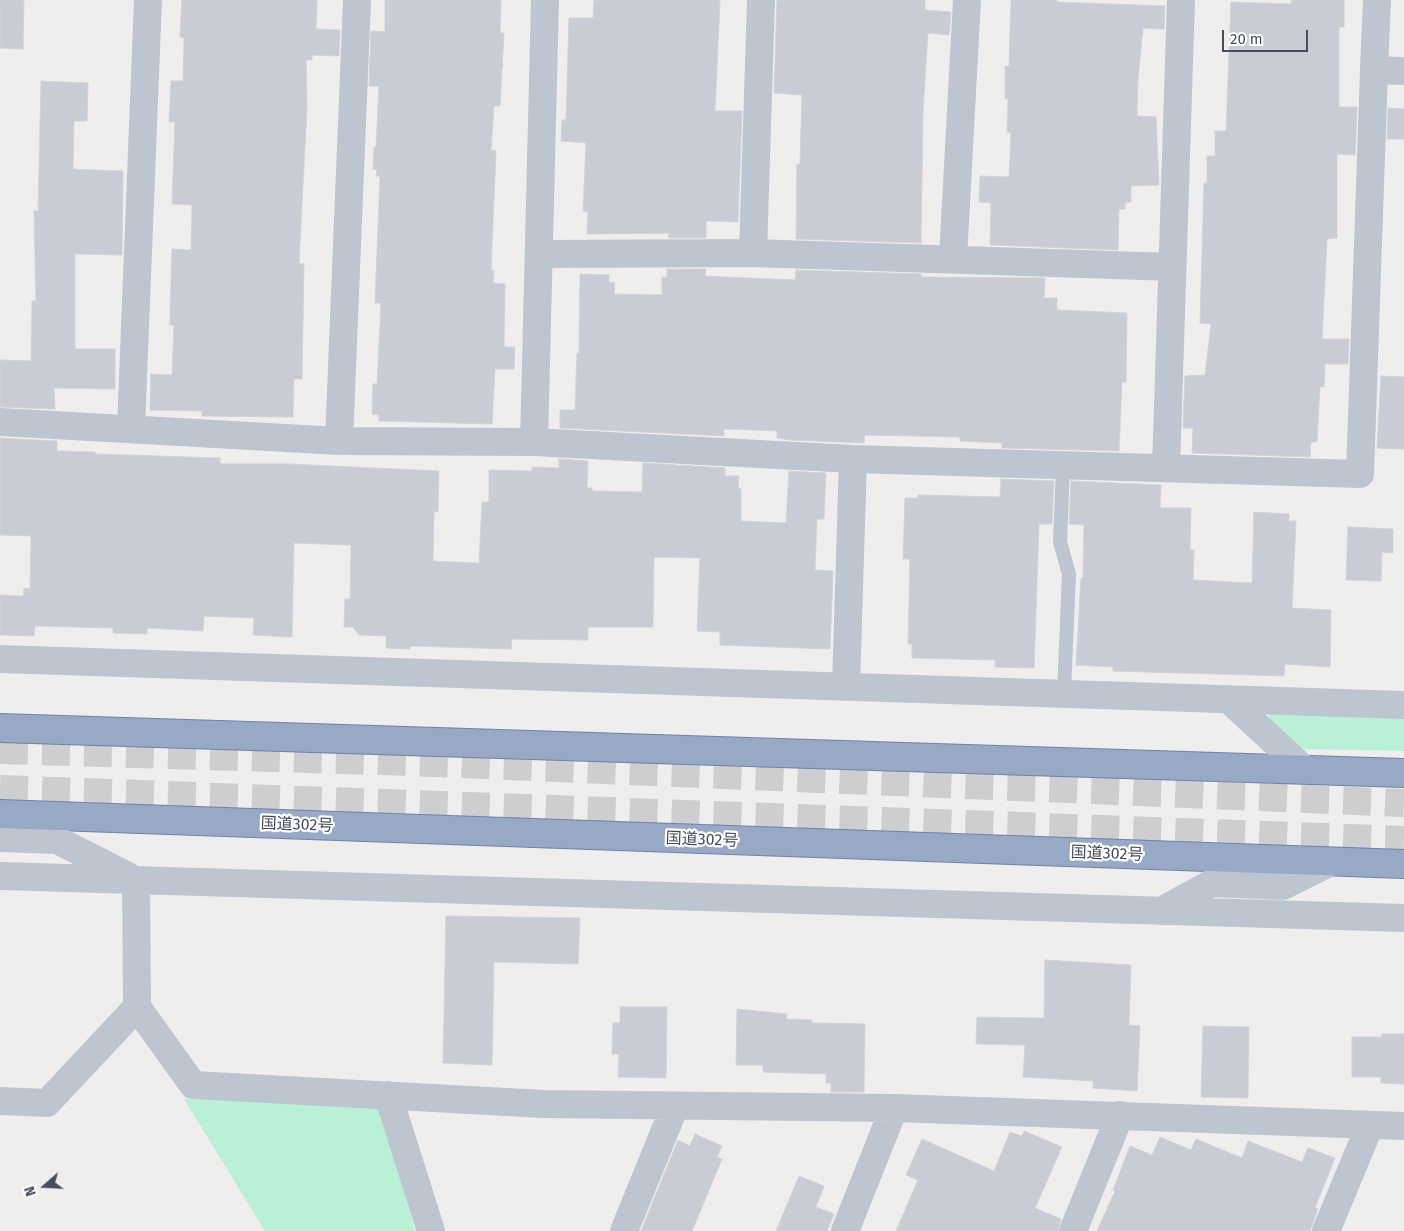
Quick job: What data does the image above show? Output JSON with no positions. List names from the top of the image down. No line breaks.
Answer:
{"streets":{"highway":["国道302号"]},"scale_bar":"20 m","north":"left"}
